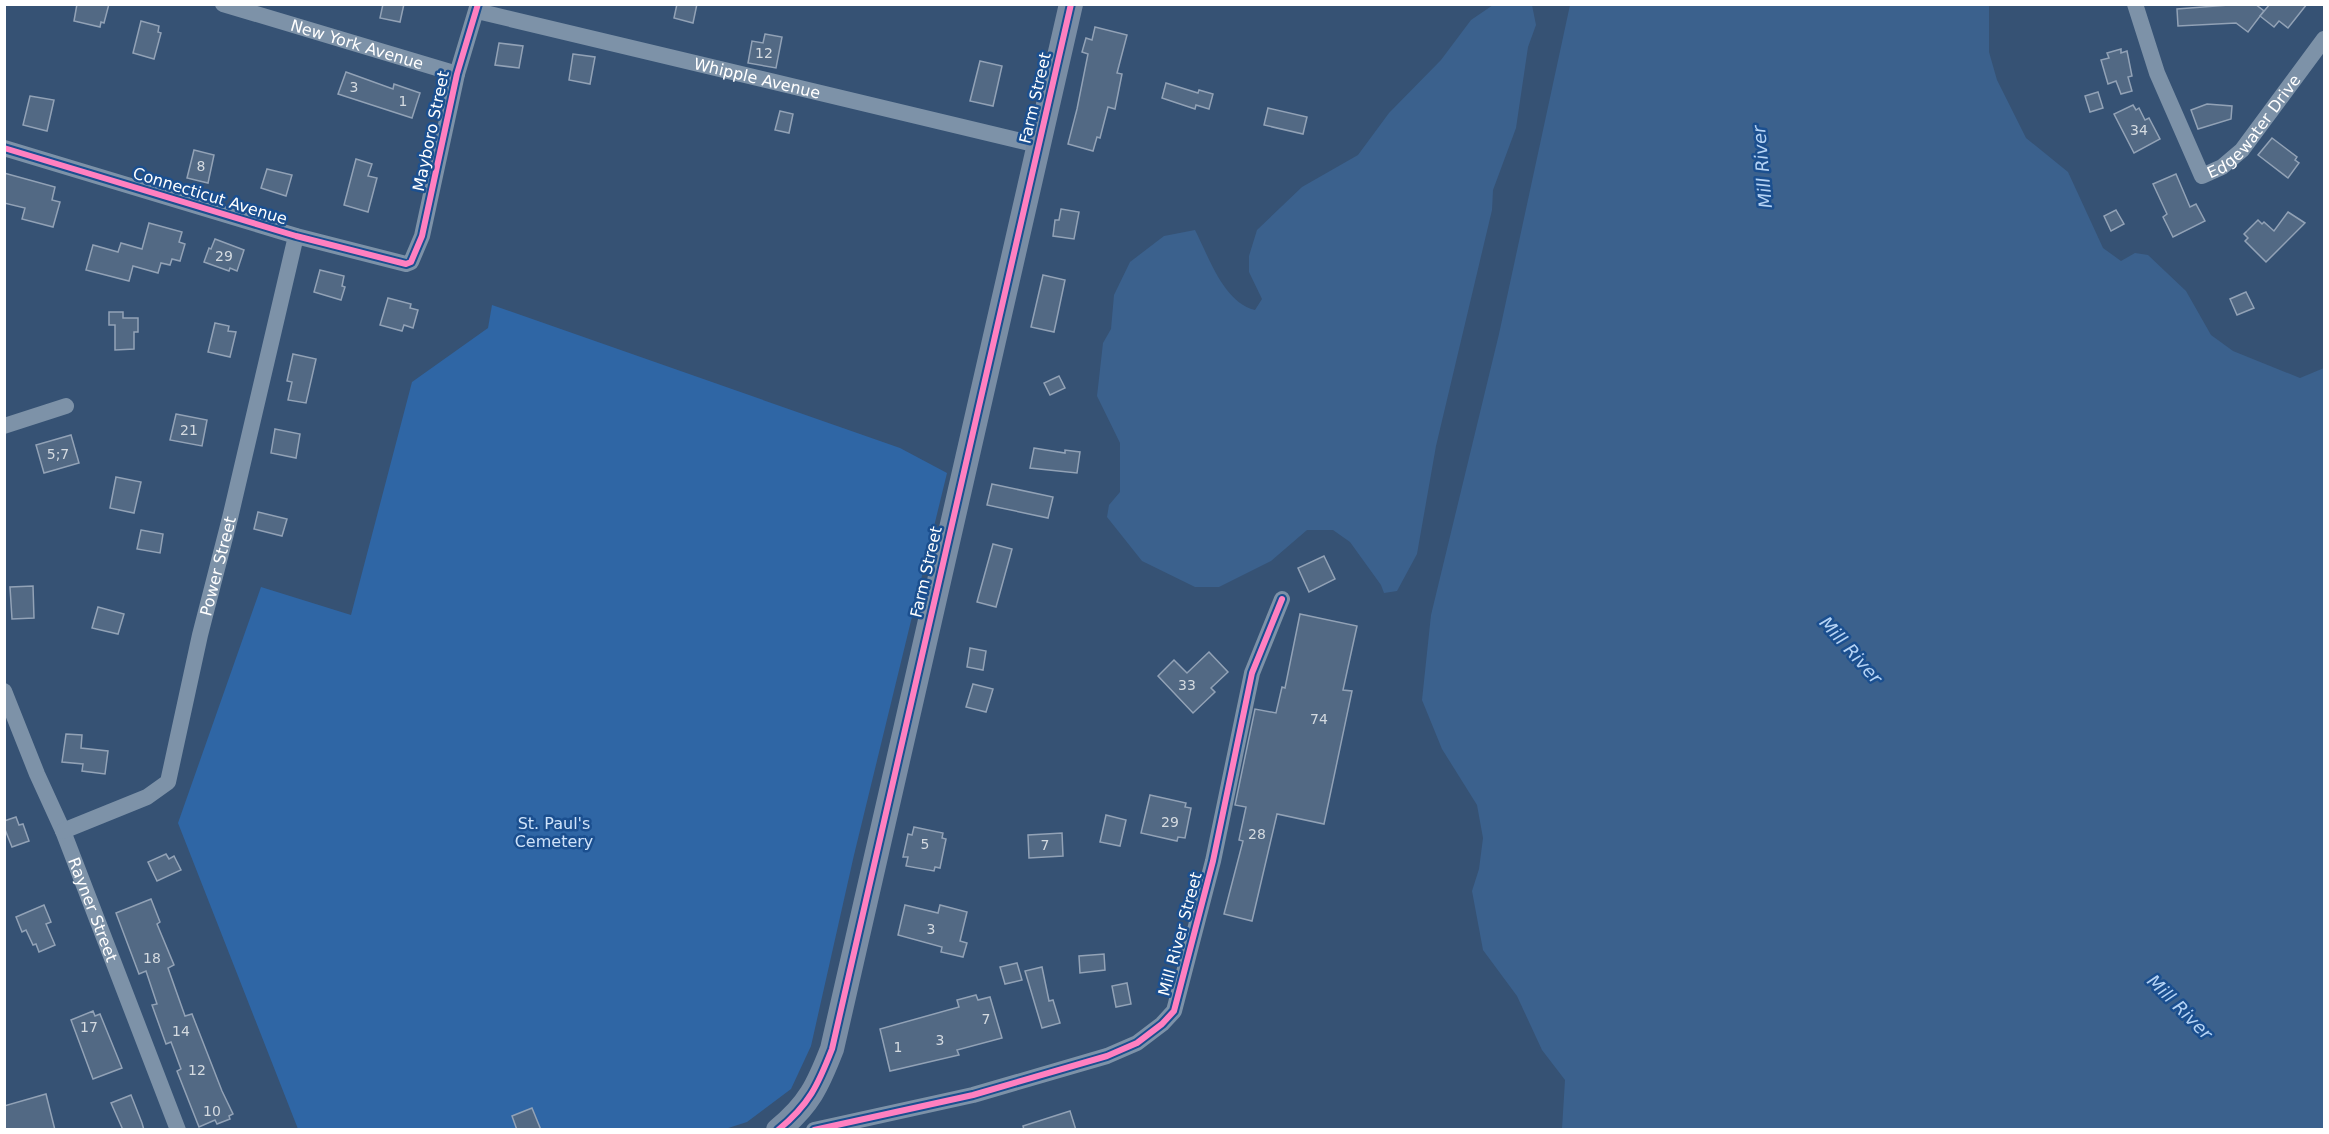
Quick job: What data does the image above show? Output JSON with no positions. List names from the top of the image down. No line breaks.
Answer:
{"streets":{"street":["New York Avenue","Whipple Avenue","Farm Street","Edgewater Drive","Mayboro Street","Connecticut Avenue","Power Street","Rayner Street","Mill River Street"]},"crossings":[["New York Avenue","Mayboro Street"],["Whipple Avenue","Farm Street"],["Whipple Avenue","Mayboro Street"],["Mayboro Street","Connecticut Avenue"],["Connecticut Avenue","Power Street"],["Power Street","Rayner Street"]],"water":["Mill River"],"parks":["St. Paul's Cemetery"],"house_numbers":["12","3","1","34","8","29","21","5;7","33","74","29","28","5","7","3","18","7","17","14","3","1","12","10"]}
